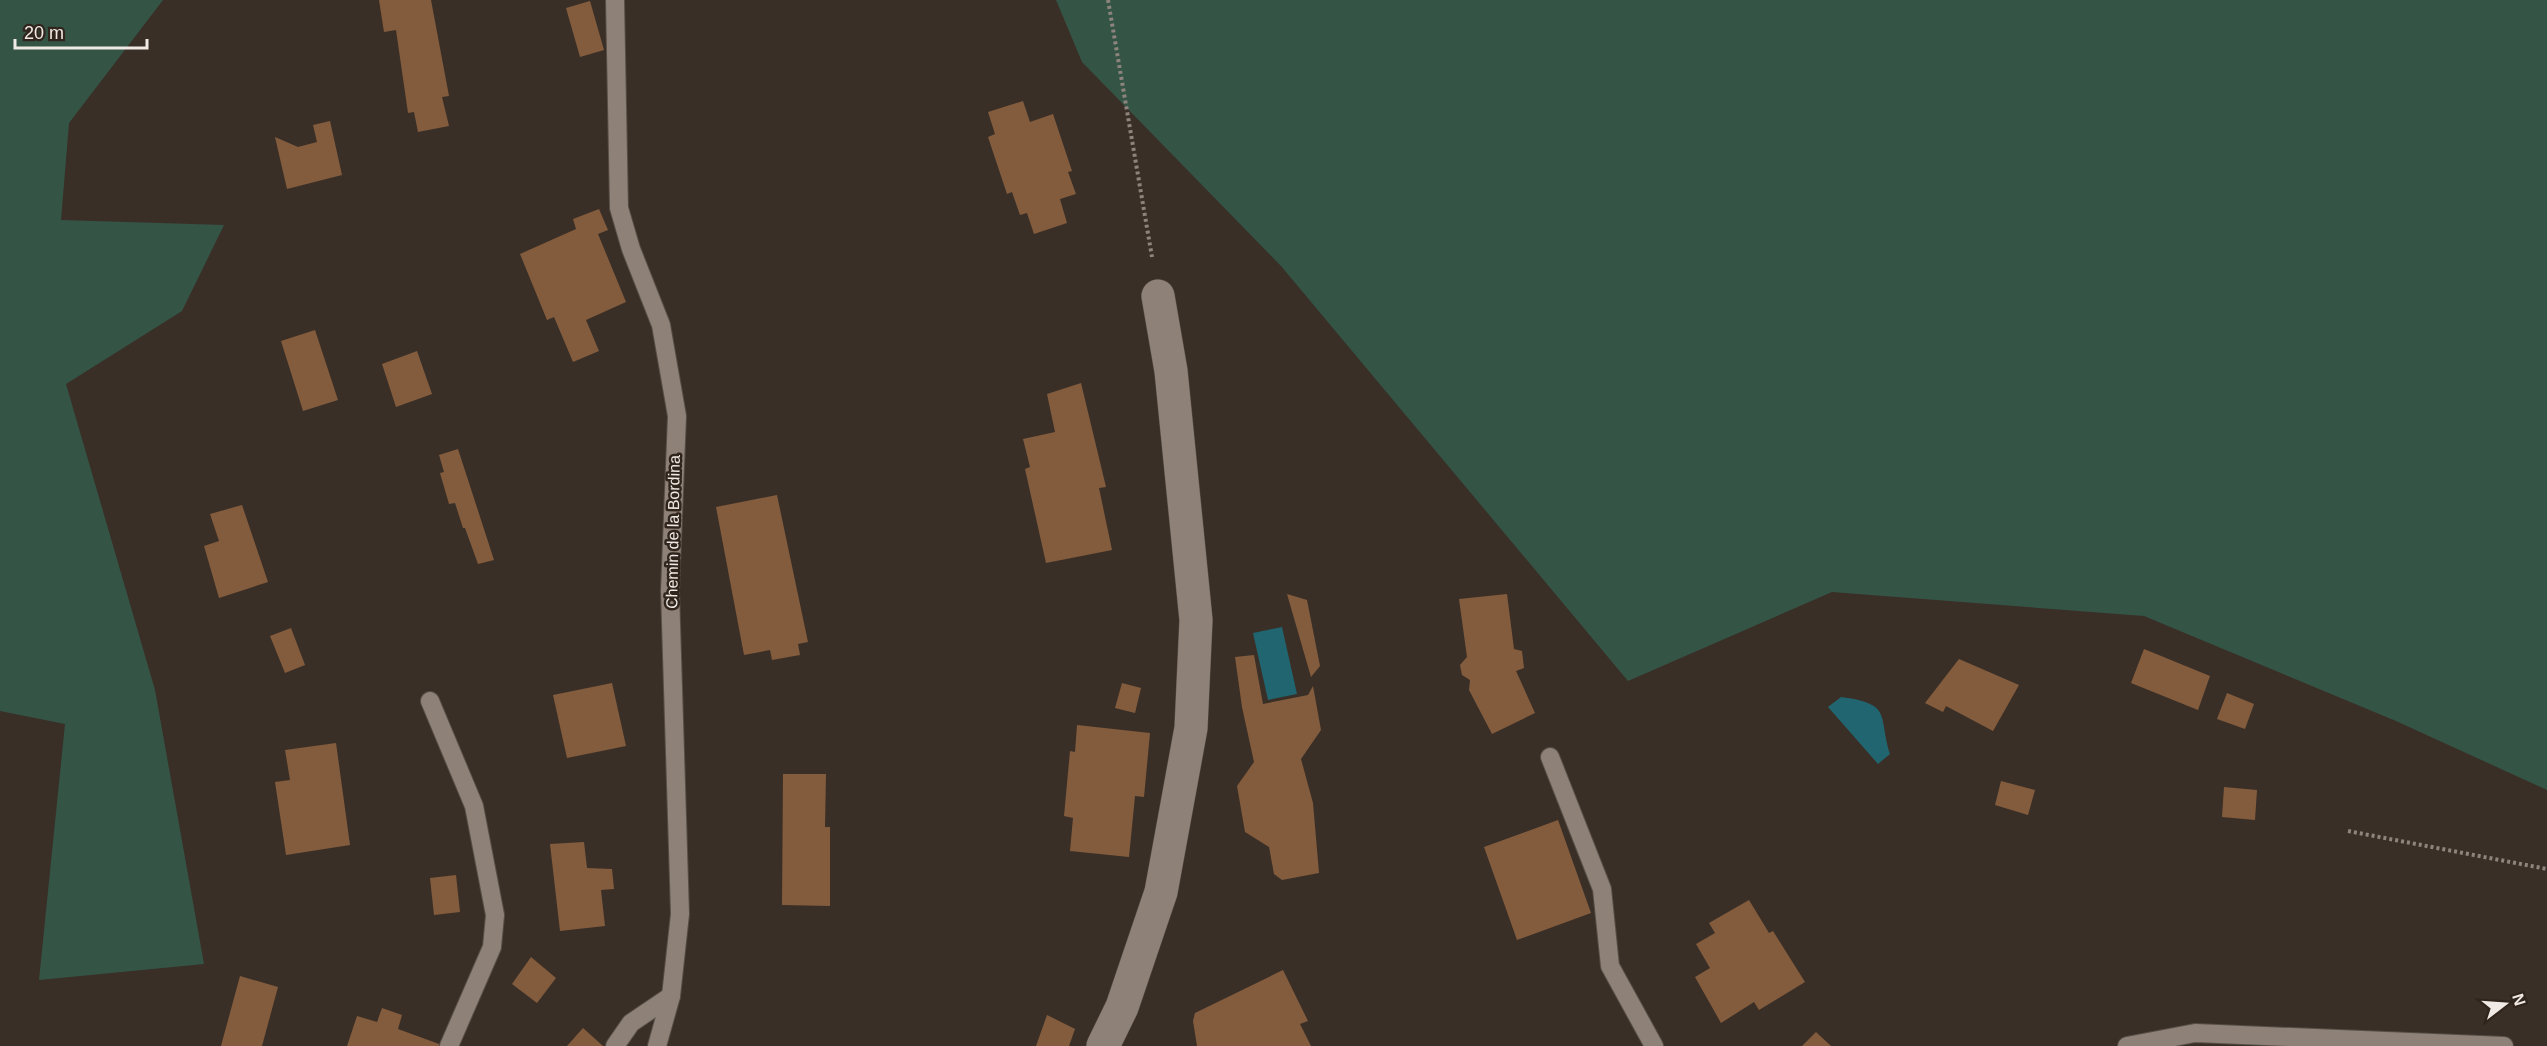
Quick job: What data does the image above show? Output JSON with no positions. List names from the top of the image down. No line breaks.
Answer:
{"streets":{"lane":["Chemin de la Bordina"]},"scale_bar":"20 m","north":"right"}
